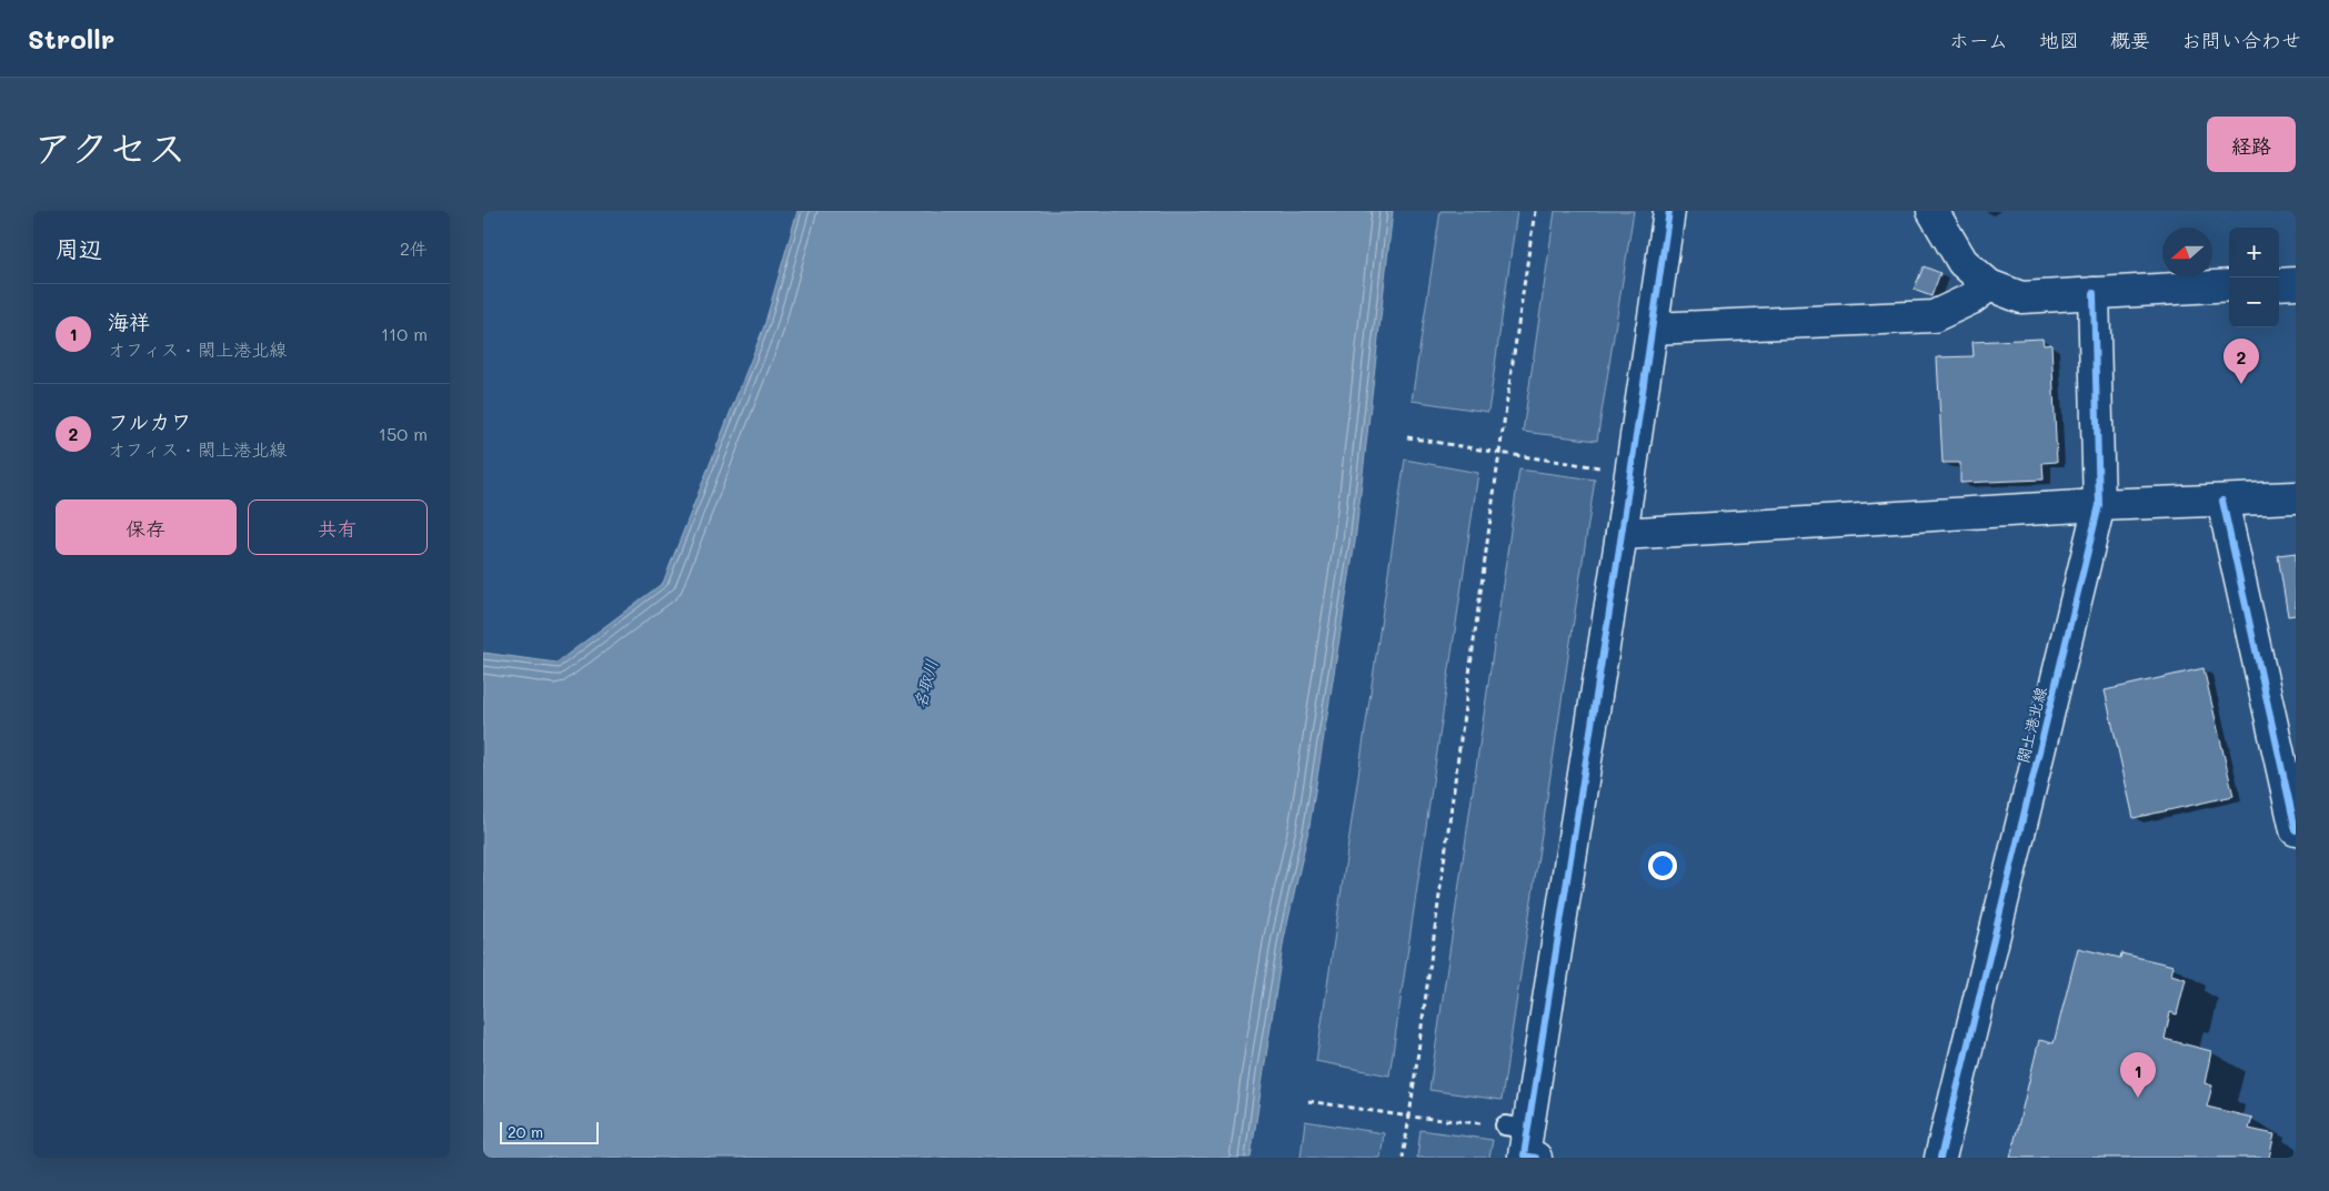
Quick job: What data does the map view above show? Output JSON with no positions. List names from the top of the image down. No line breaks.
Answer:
{"streets":{"street":["閖上港北線"]},"water":["名取川"],"scale_bar":"20 m","north":"left","page":{"header":"Strollr","nav":["ホーム","地図","概要","お問い合わせ"],"title":"アクセス","buttons":["経路",["保存","共有"]],"heading":["周辺","2件"],"map_buttons":["+","−"],"list":[{"mark":"1","name":"海祥","note":"オフィス · 閖上港北線","value":"110 m"},{"mark":"2","name":"フルカワ","note":"オフィス · 閖上港北線","value":"150 m"}],"pins":["2","1"],"scale":"20 m"}}
